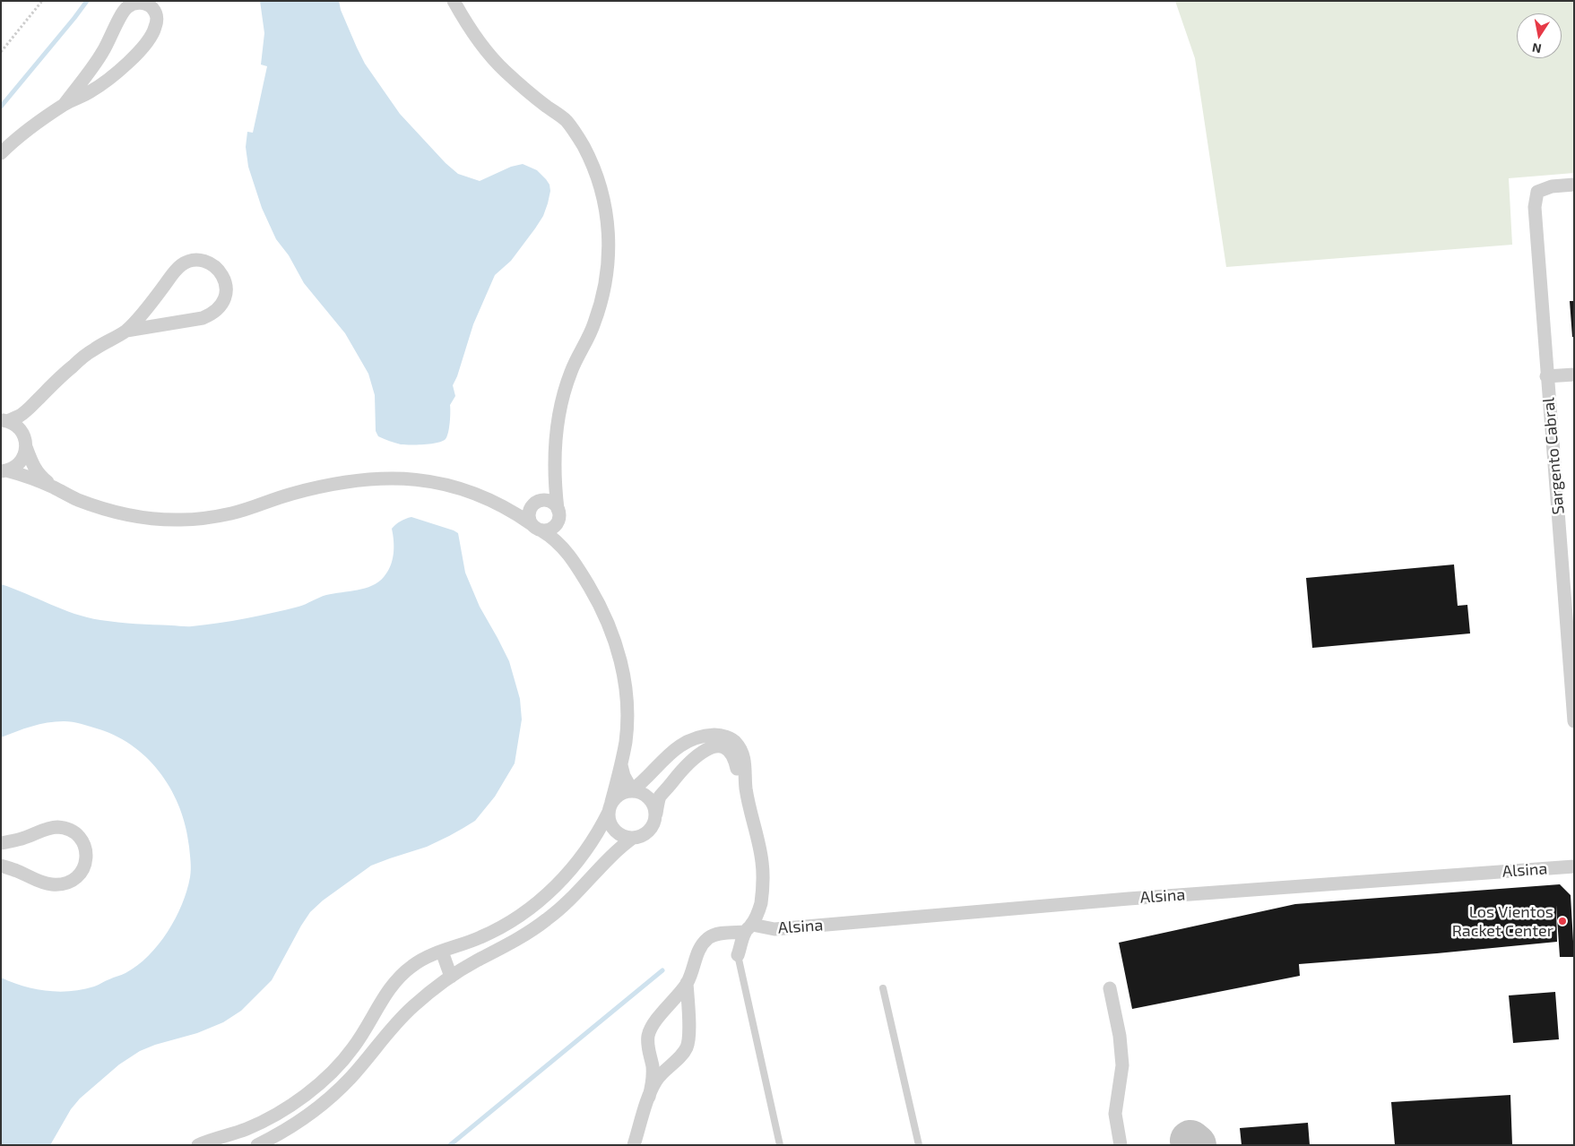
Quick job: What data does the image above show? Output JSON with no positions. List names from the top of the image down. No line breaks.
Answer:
{"streets":{"street":["Sargento Cabral","Alsina"]},"places":["Los Vientos Racket Center"],"north":"bottom"}
